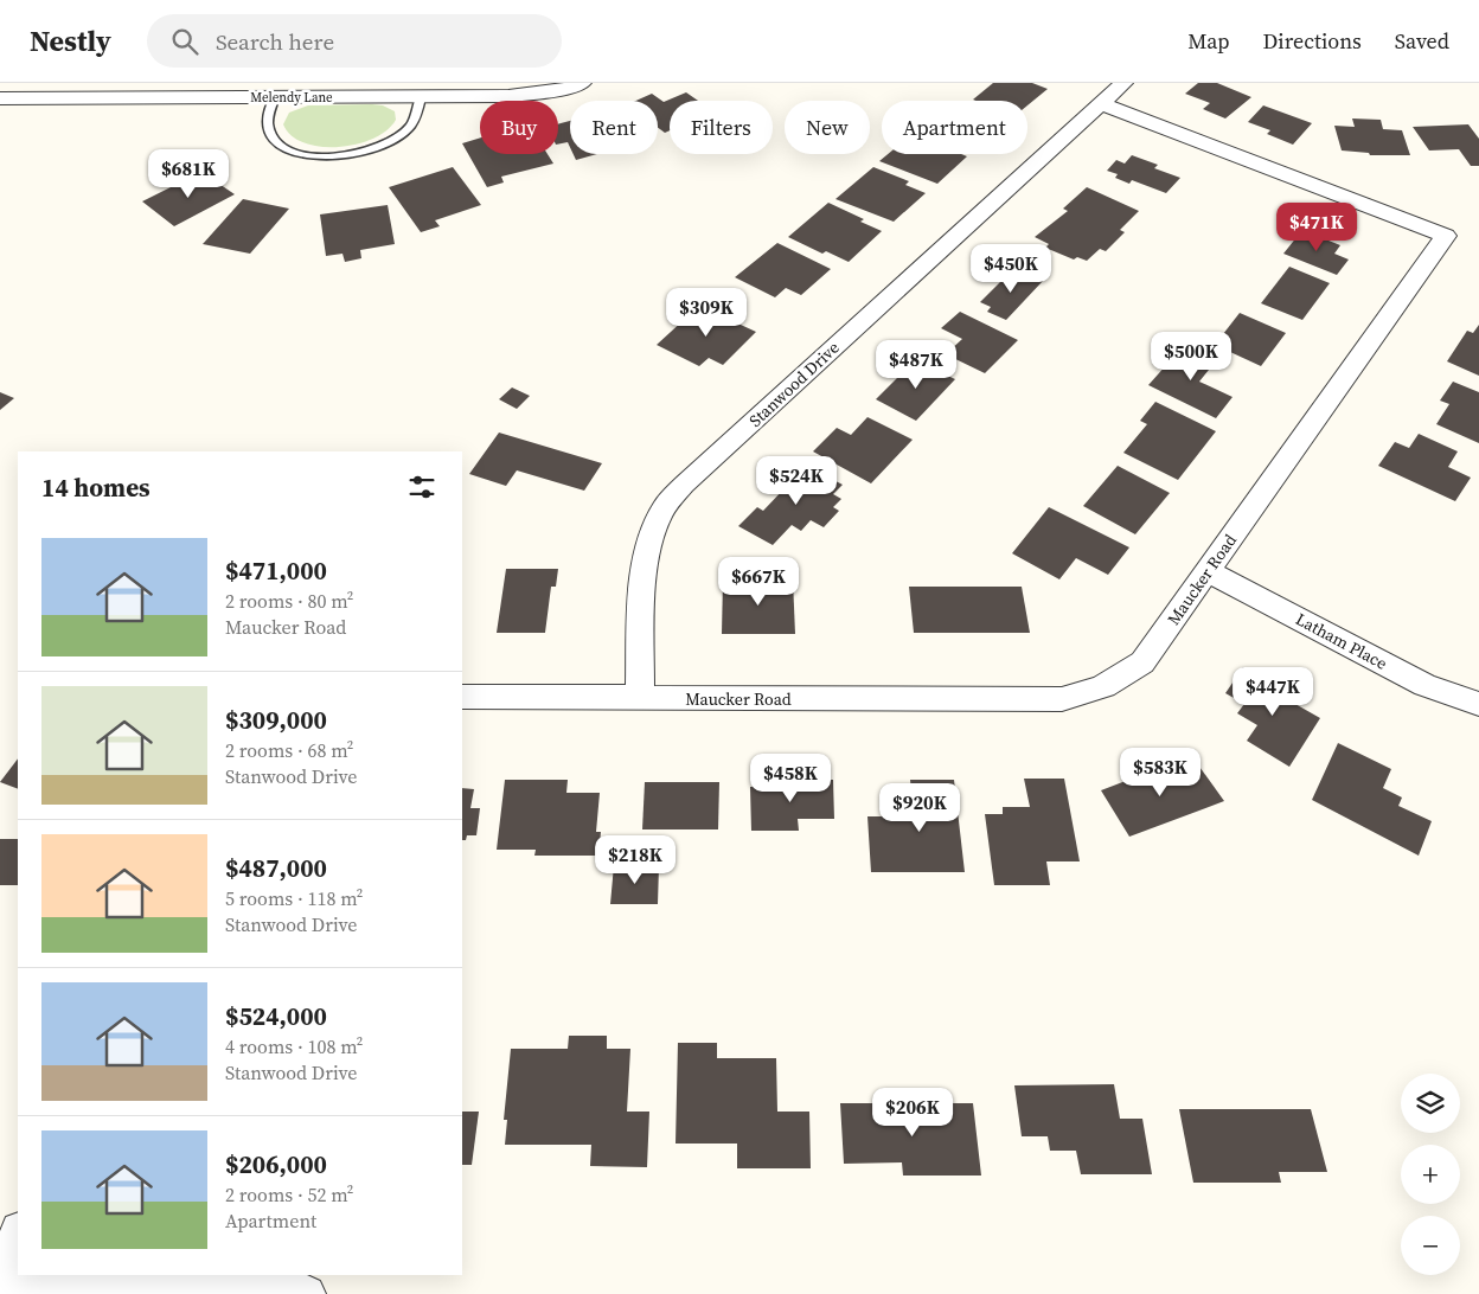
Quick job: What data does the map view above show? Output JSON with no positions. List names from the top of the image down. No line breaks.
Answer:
{"streets":{"street":["Melendy Lane","Stanwood Drive","Maucker Road","Latham Place"]},"crossings":[["Stanwood Drive","Maucker Road"],["Maucker Road","Latham Place"]],"page":{"header":"Nestly","search":"Search here","nav":["Map","Directions","Saved"],"chip":["Buy","Rent","Filters","New","Apartment"],"price":["$681K","$471K","$450K","$309K","$500K","$487K","$524K","$667K","$447K","$583K","$458K","$920K","$218K","$206K"],"heading":"14 homes","list":[{"name":"$471,000","note":"2 rooms · 80 m² · Maucker Road"},{"name":"$309,000","note":"2 rooms · 68 m² · Stanwood Drive"},{"name":"$487,000","note":"5 rooms · 118 m² · Stanwood Drive"},{"name":"$524,000","note":"4 rooms · 108 m² · Stanwood Drive"},{"name":"$206,000","note":"2 rooms · 52 m² · Apartment"}],"map_buttons":["+","−"]}}
